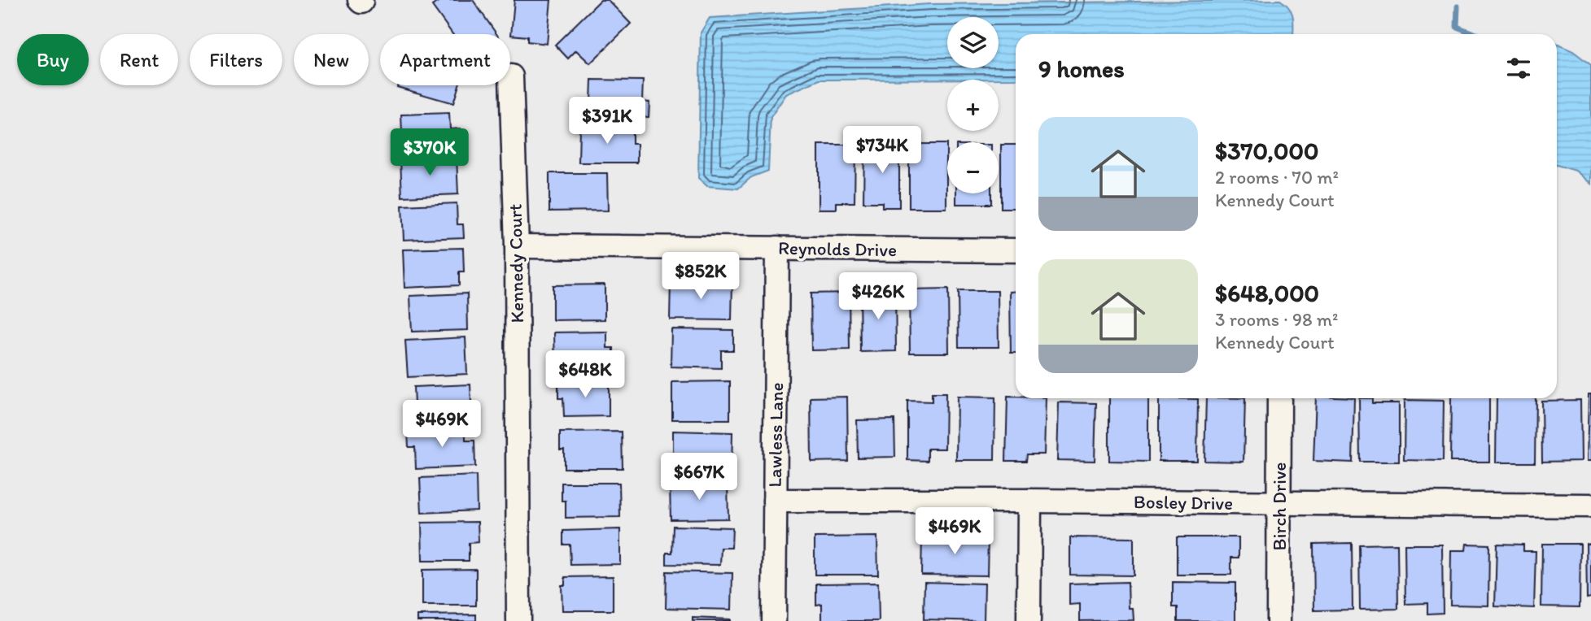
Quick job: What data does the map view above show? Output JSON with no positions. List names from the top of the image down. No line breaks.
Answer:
{"streets":{"street":["Reynolds Drive","Kennedy Court","Lawless Lane","Bosley Drive","Birch Drive"]},"crossings":[["Reynolds Drive","Kennedy Court"],["Reynolds Drive","Lawless Lane"],["Lawless Lane","Bosley Drive"],["Bosley Drive","Birch Drive"]],"page":{"map_buttons":["+","−"],"chip":["Buy","Rent","Filters","New","Apartment"],"heading":"9 homes","price":["$391K","$734K","$370K","$852K","$426K","$648K","$469K","$667K","$469K"],"list":[{"name":"$370,000","note":"2 rooms · 70 m² · Kennedy Court"},{"name":"$648,000","note":"3 rooms · 98 m² · Kennedy Court"}]}}
